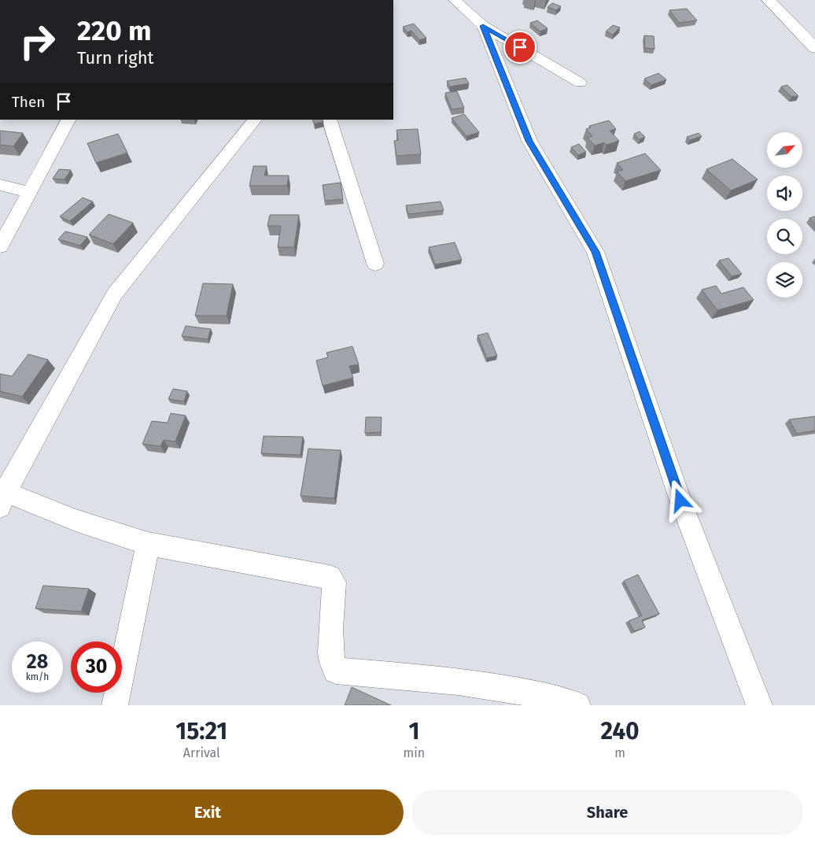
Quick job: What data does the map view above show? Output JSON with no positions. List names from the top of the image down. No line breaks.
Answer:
{"north":"top right","page":{"turn":["220 m","Turn right"],"then":"Then","speed":"28 km/h","limit":"30","eta":["15:21","Arrival","1","min","240","m"],"buttons":["Exit","Share"]}}
